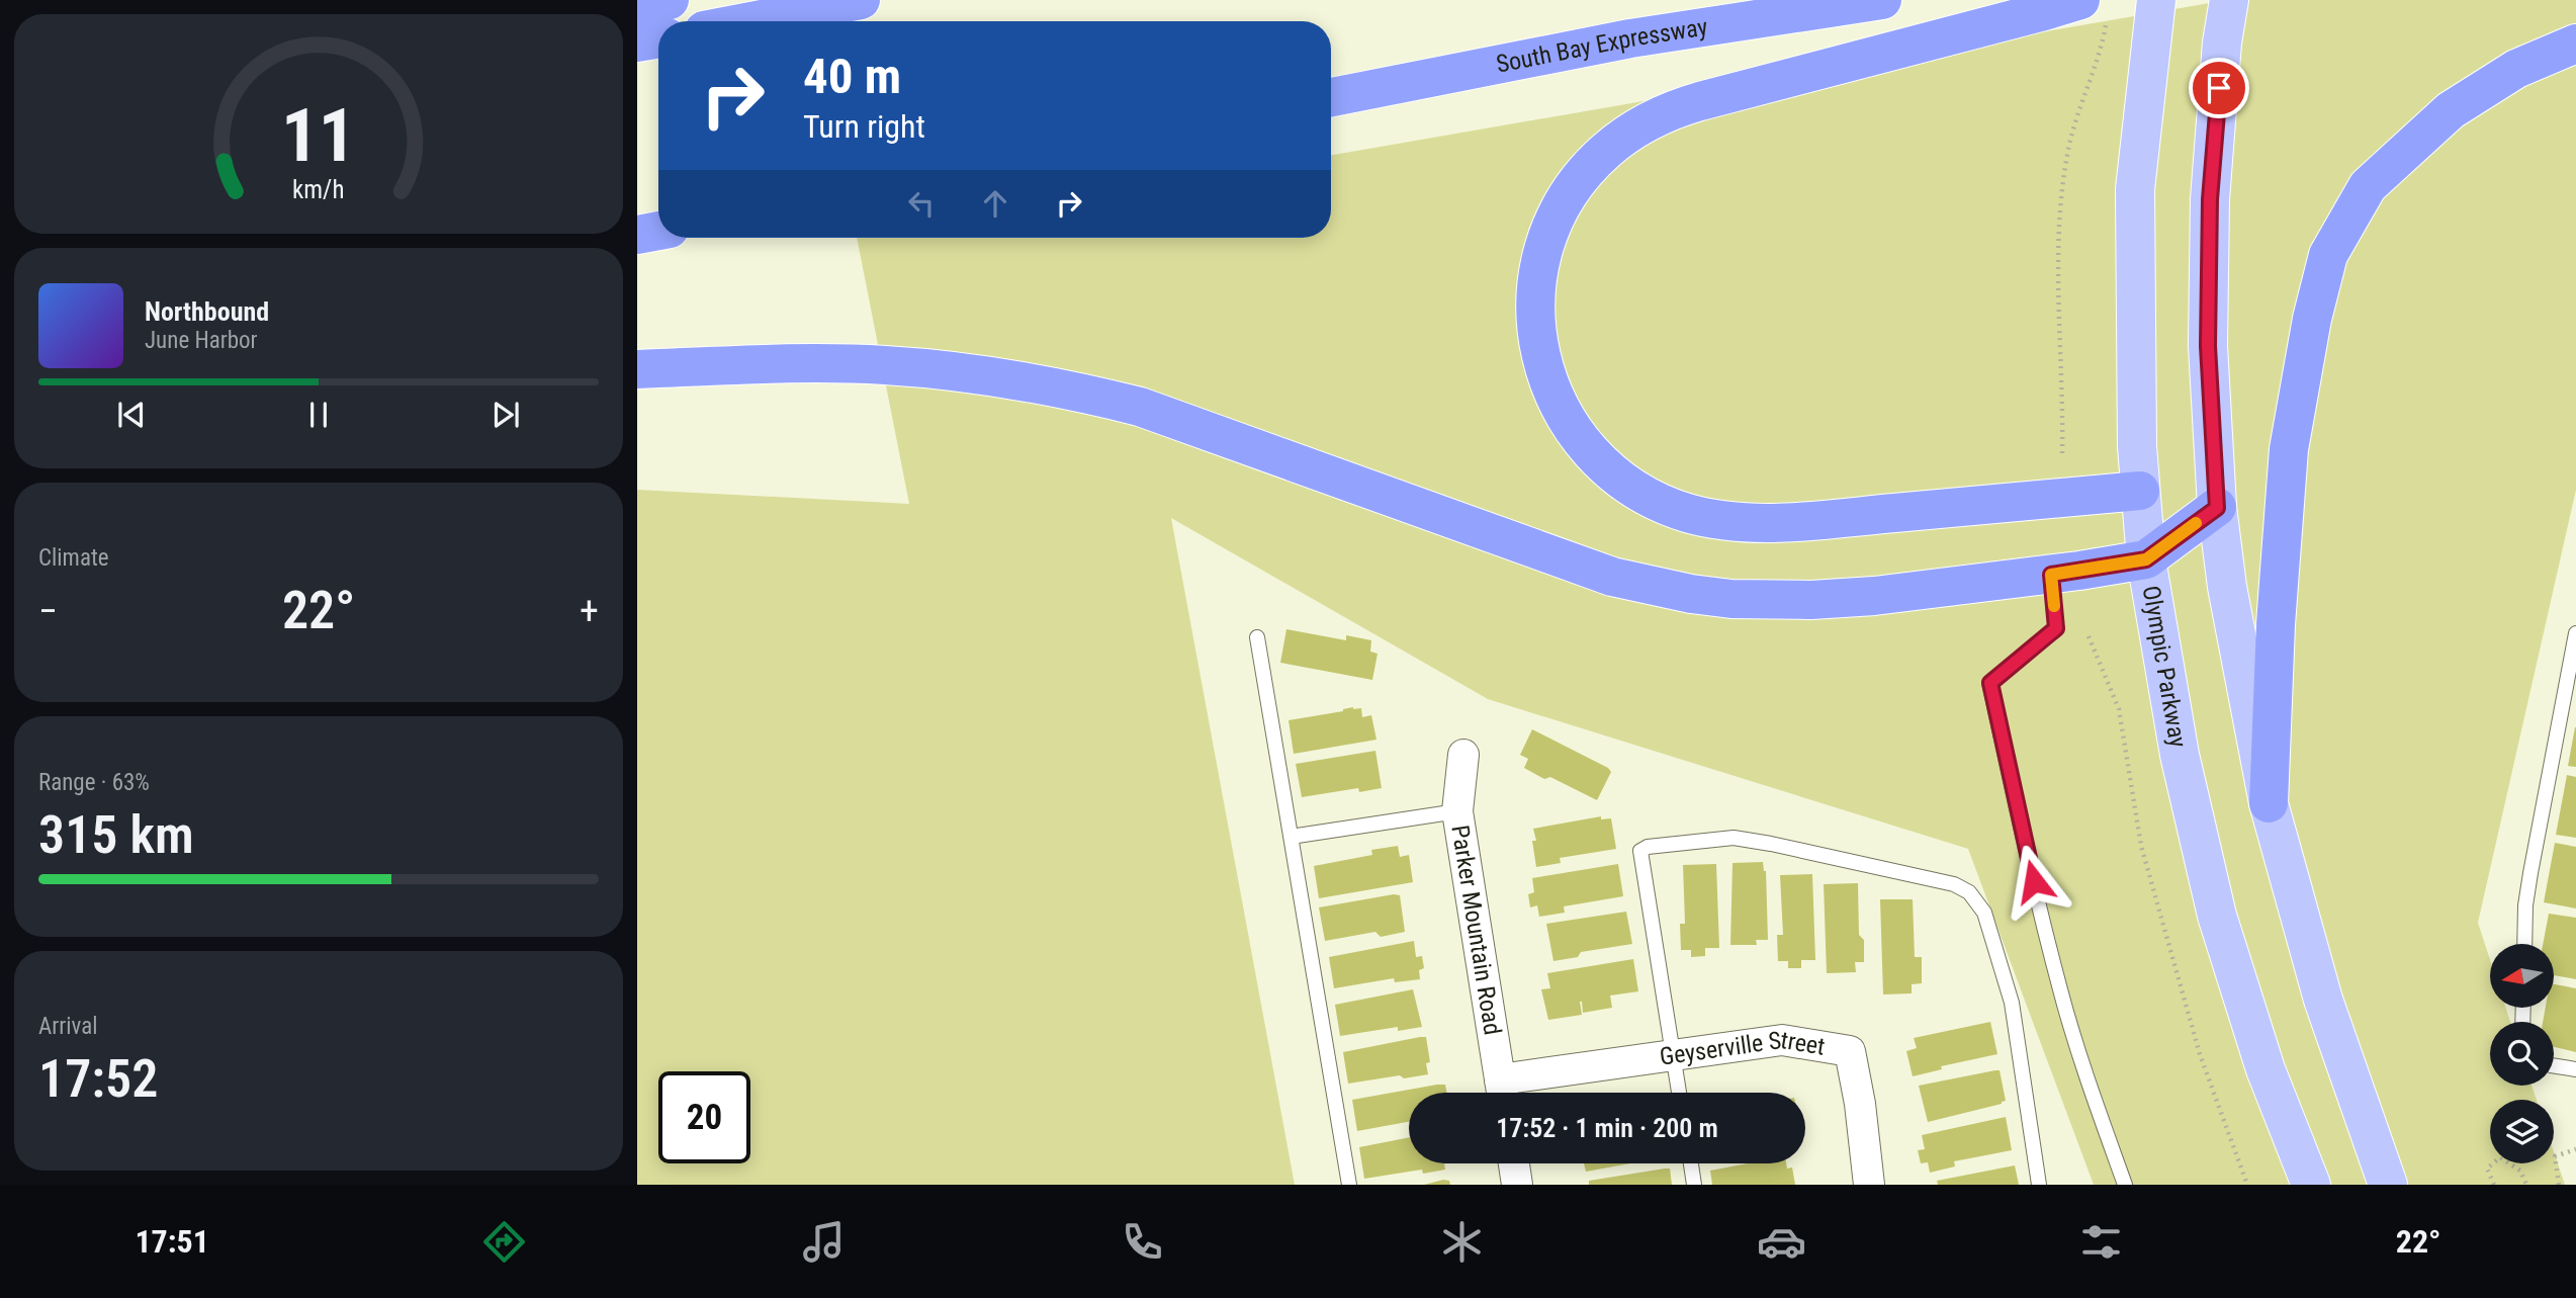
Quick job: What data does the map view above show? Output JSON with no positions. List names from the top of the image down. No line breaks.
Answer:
{"streets":{"highway":["South Bay Expressway"],"main road":["Olympic Parkway"],"street":["Parker Mountain Road","Geyserville Street"]},"crossings":[["Parker Mountain Road","Geyserville Street"]],"north":"left","page":{"turn":["40 m","Turn right"],"song":["Northbound","June Harbor"],"tile":["Climate",["Range · 63%","315 km"],["Arrival","17:52"]],"heat":["−","22°","+"],"limit":"20","trip":"17:52 · 1 min · 200 m","tabs":["17:51","22°"],"gauge":["11","km/h"]}}
